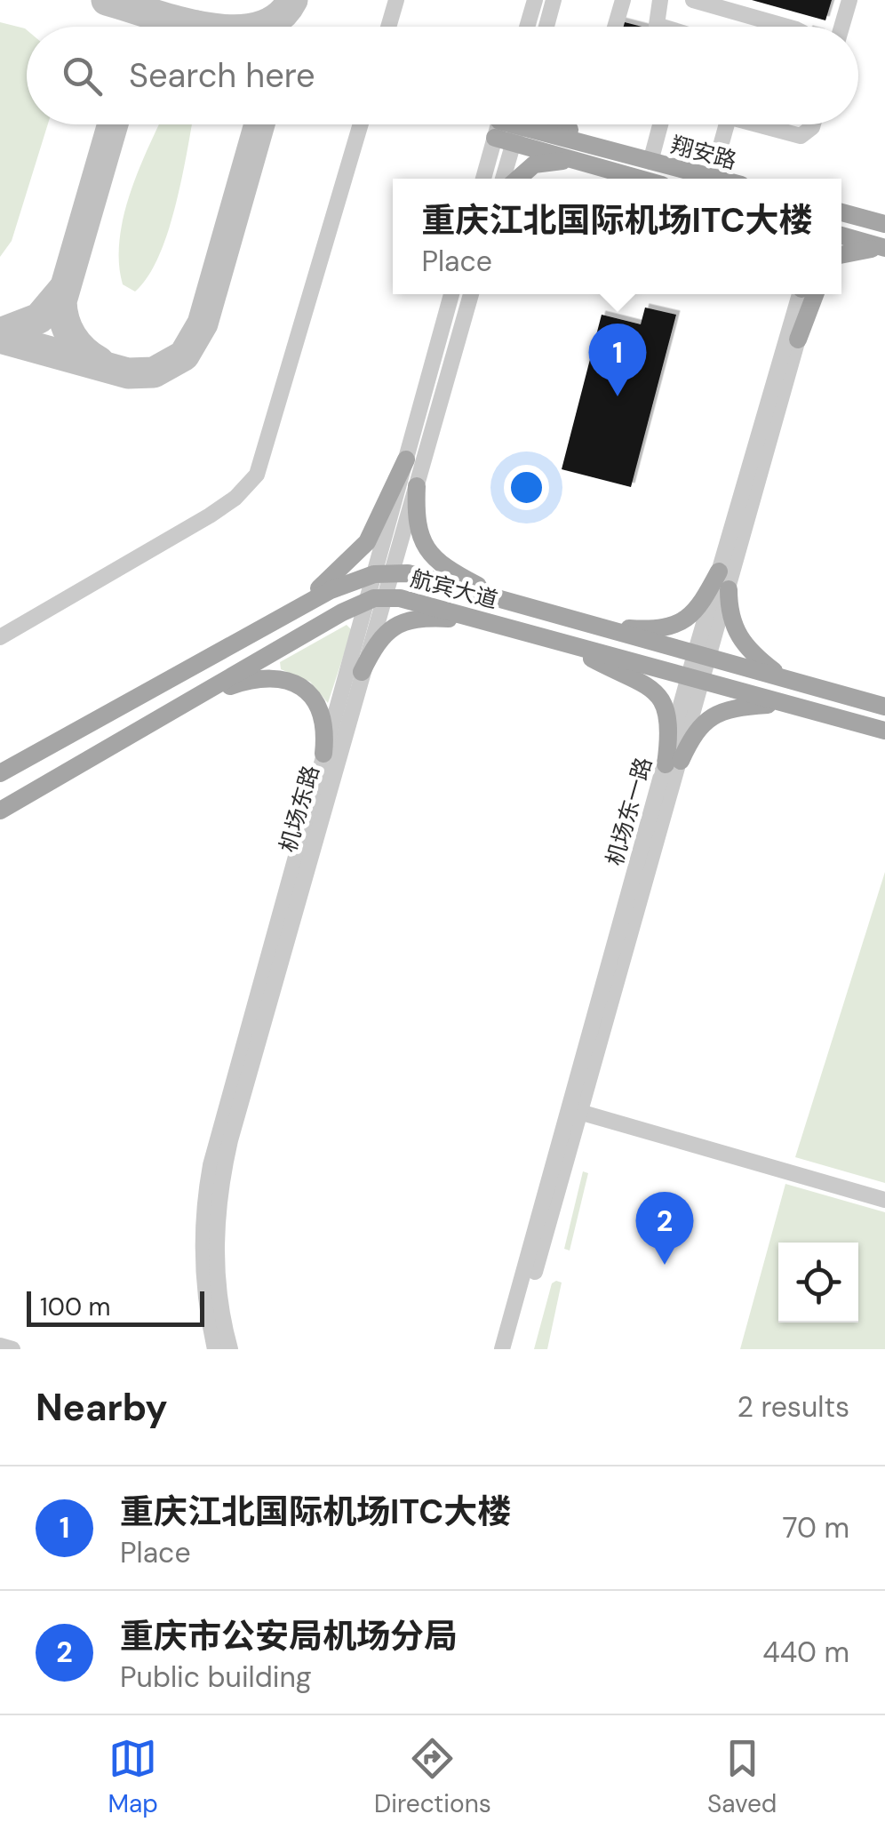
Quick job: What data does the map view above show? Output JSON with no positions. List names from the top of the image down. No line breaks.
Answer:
{"streets":{"main road":["翔安路","航宾大道"],"street":["机场东路","机场东一路"]},"crossings":[["航宾大道","机场东路"],["航宾大道","机场东一路"]],"scale_bar":"100 m","page":{"search":"Search here","popup":["重庆江北国际机场ITC大楼","Place"],"pins":["1","2"],"scale":"100 m","heading":["Nearby","2 results"],"list":[{"mark":"1","name":"重庆江北国际机场ITC大楼","note":"Place","value":"70 m"},{"mark":"2","name":"重庆市公安局机场分局","note":"Public building","value":"440 m"}],"nav":["Map","Directions","Saved"]}}
